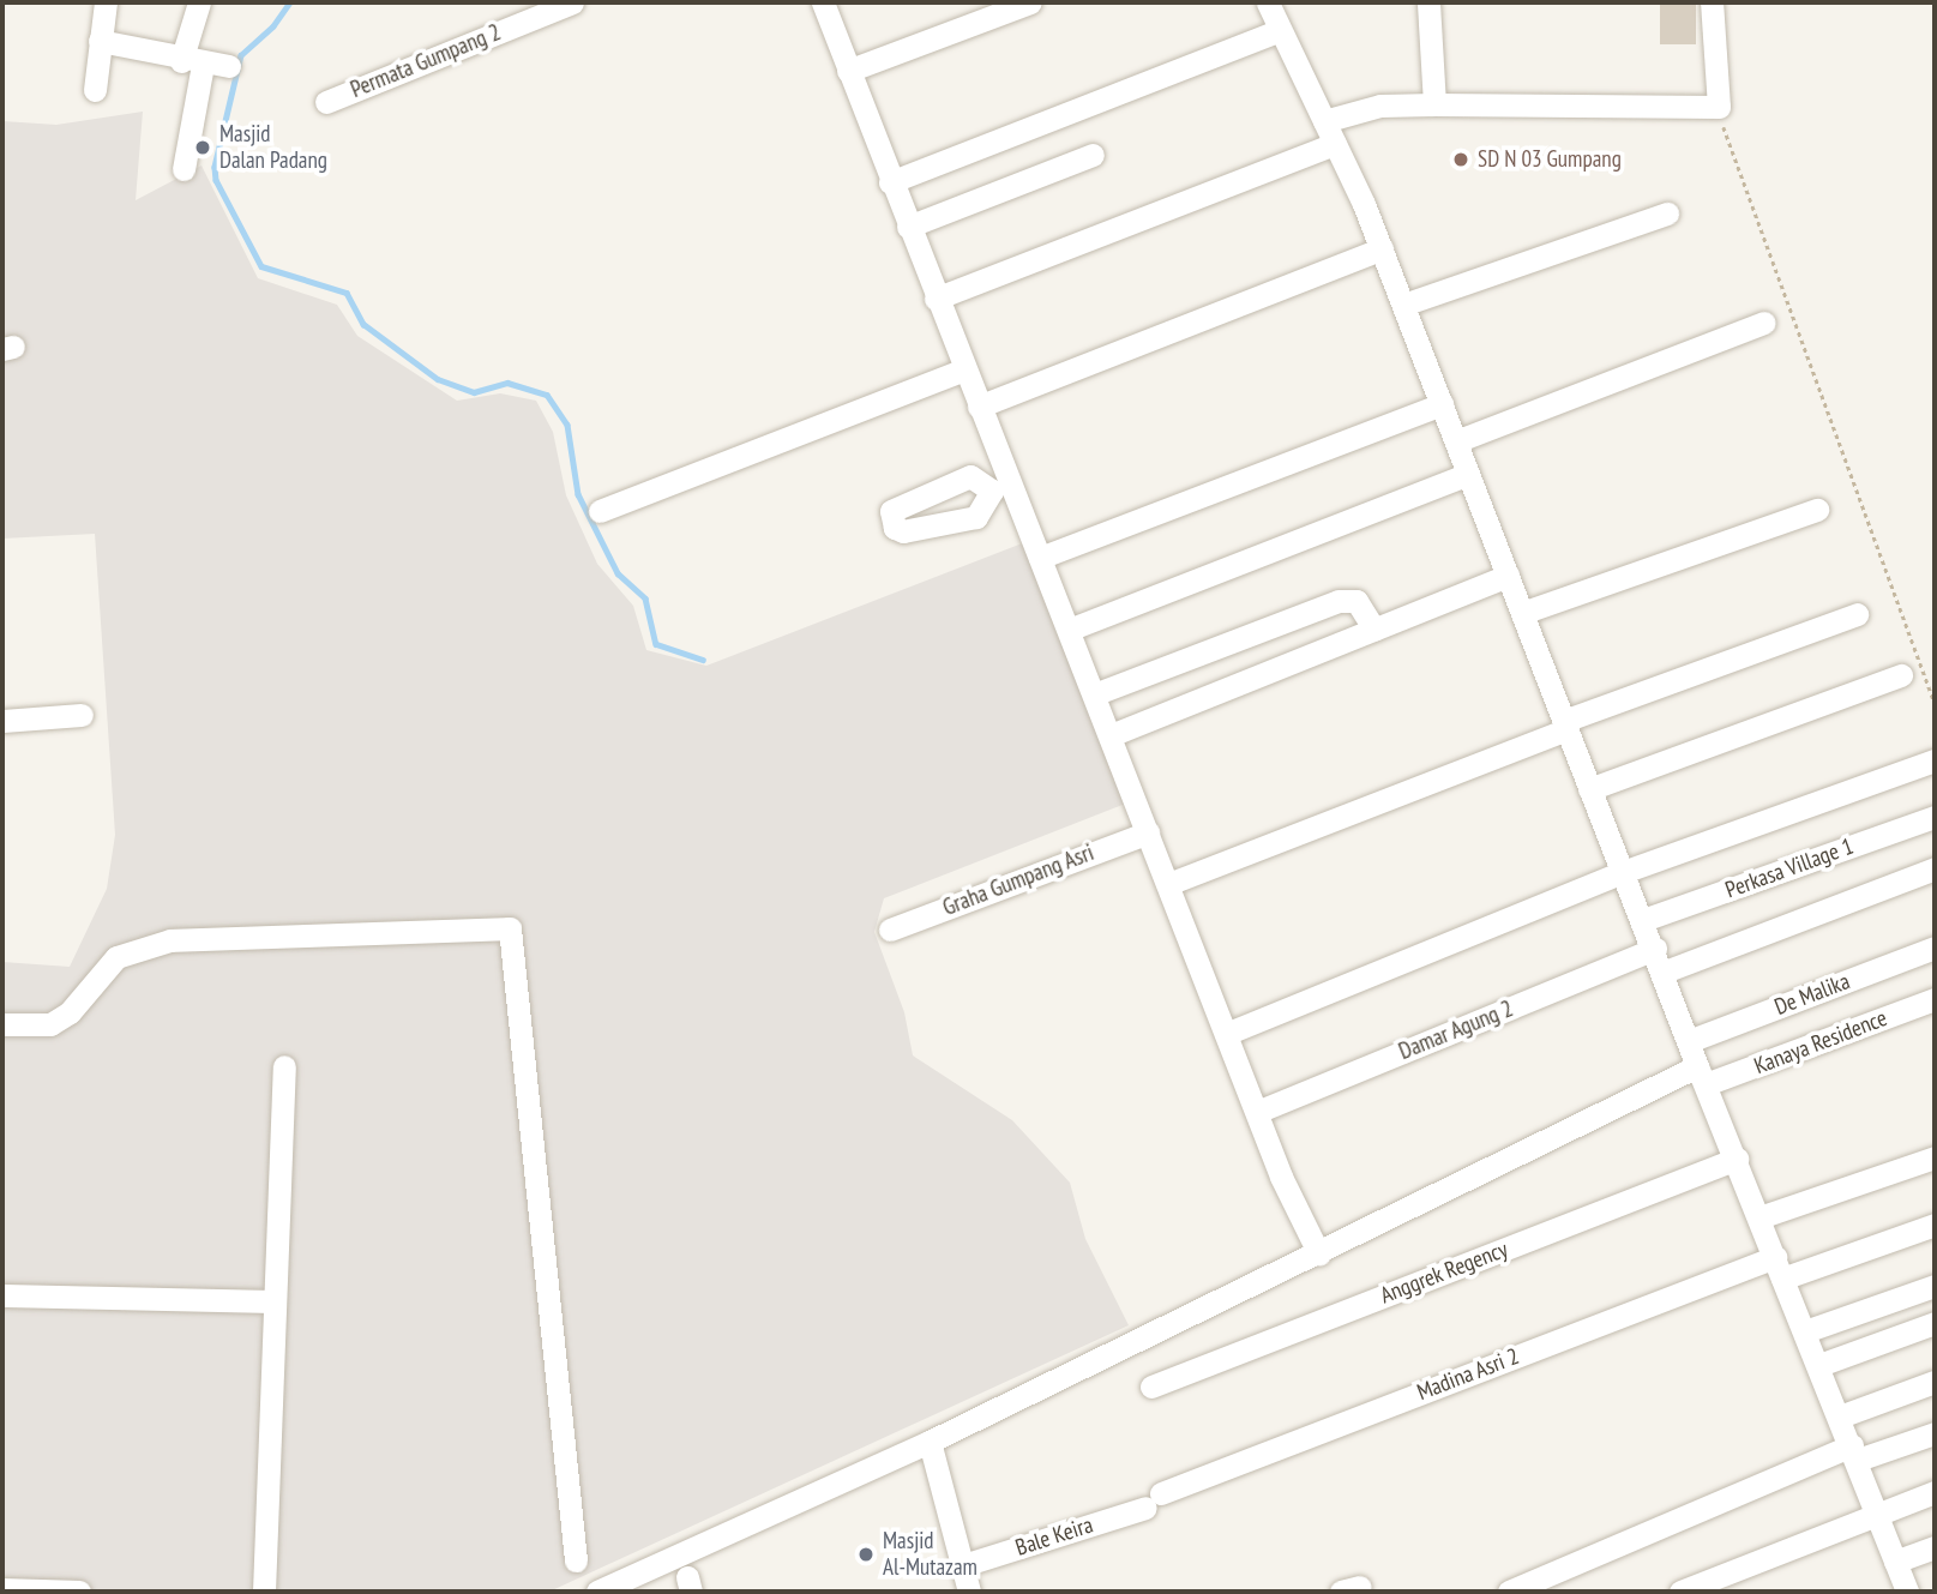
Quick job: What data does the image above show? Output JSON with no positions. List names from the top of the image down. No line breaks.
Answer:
{"streets":{"street":["Permata Gumpang 2","Perkasa Village 1","Graha Gumpang Asri","De Malika","Damar Agung 2","Kanaya Residence","Anggrek Regency","Madina Asri 2","Bale Keira"]},"crossings":[["Madina Asri 2","Bale Keira"]],"places":["Masjid Dalan Padang","SD N 03 Gumpang","Masjid Al-Mutazam"]}
